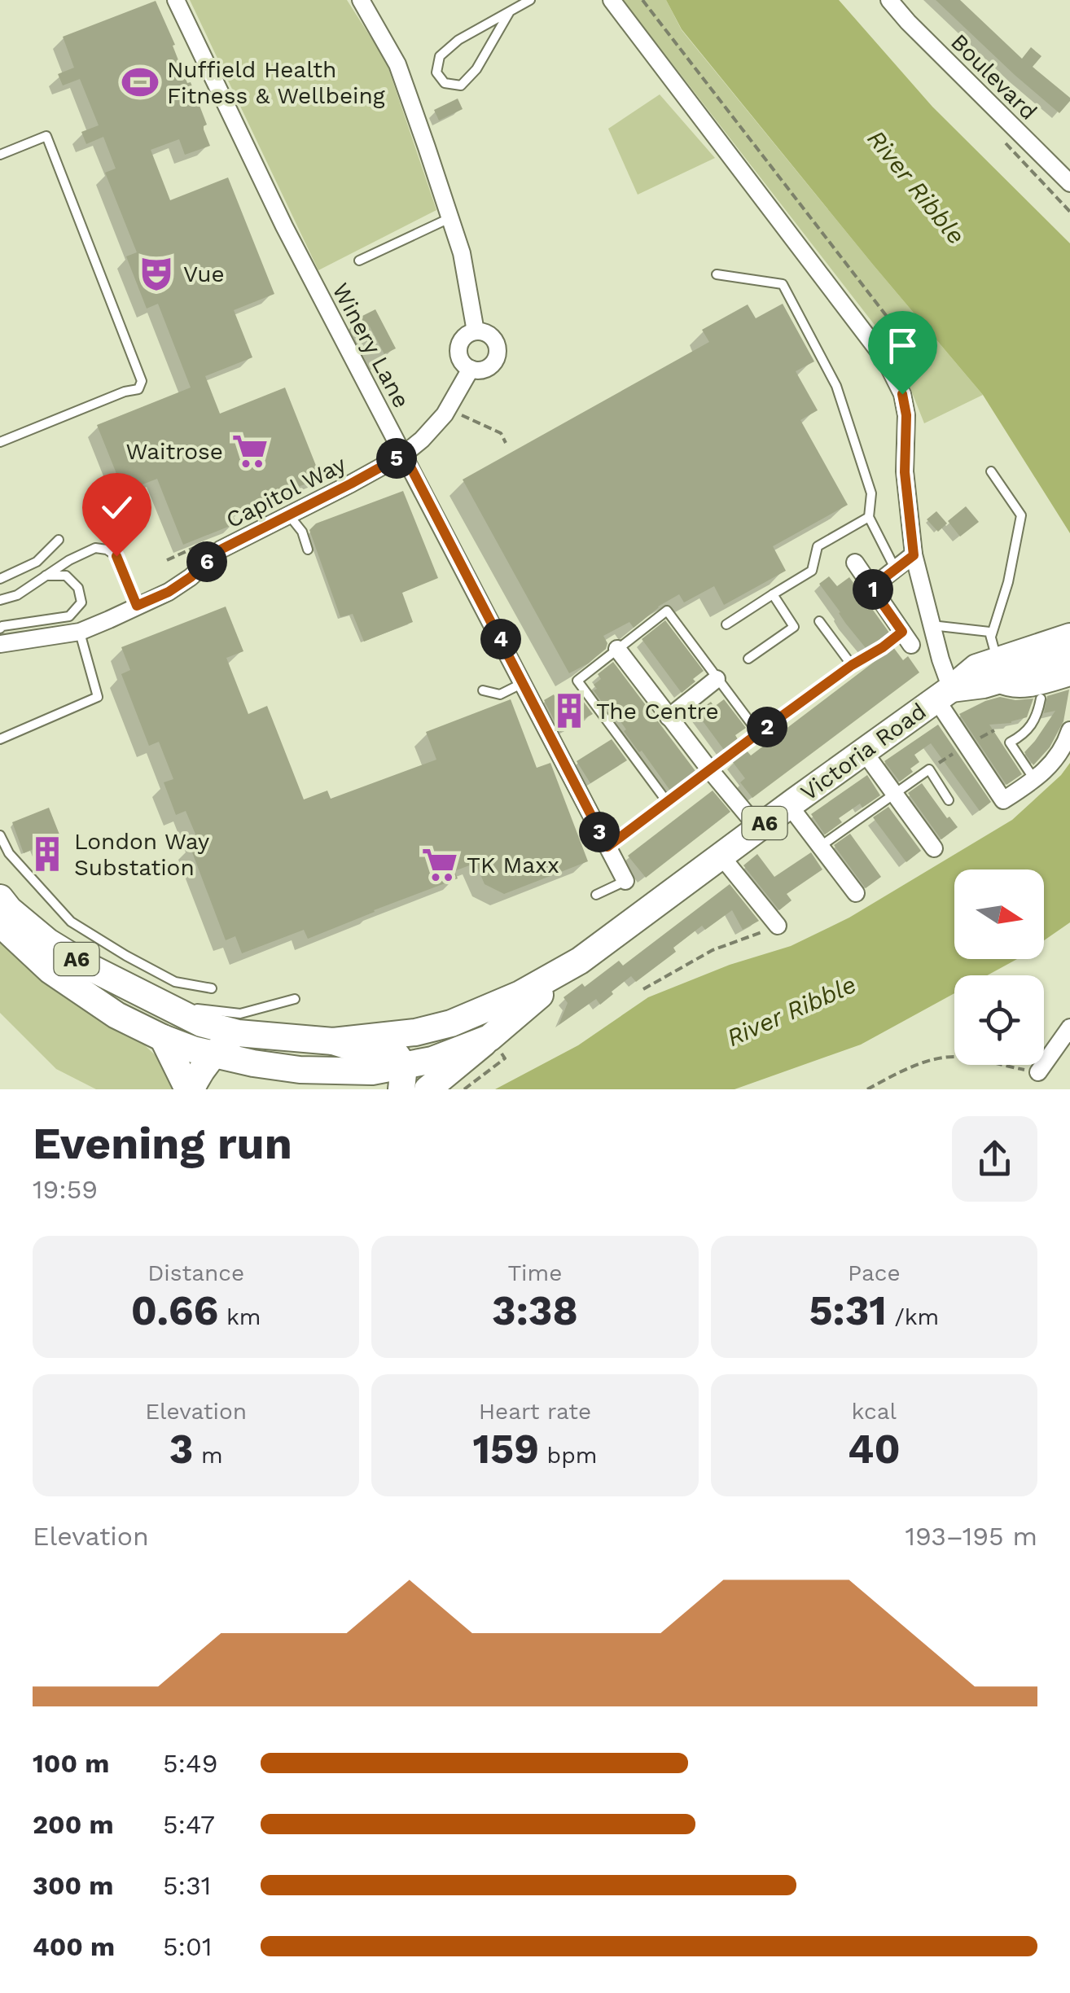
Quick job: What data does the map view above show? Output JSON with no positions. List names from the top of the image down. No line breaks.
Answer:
{"streets":{"main road":["Victoria Road","A6"],"street":["Boulevard","Winery Lane","Capitol Way"]},"crossings":[["Winery Lane","Capitol Way"],["Victoria Road","A6"]],"water":["River Ribble"],"places":{"sports":["Nuffield Health Fitness & Wellbeing"],"theatre":["Vue"],"supermarket":["Waitrose","TK Maxx"],"building":["The Centre","London Way Substation"]},"north":"right","page":{"pins":["5","6","1","4","2","3"],"heading":["Evening run","19:59"],"stats":[["Distance","0.66 km"],["Time","3:38"],["Pace","5:31 /km"],["Elevation","3 m"],["Heart rate","159 bpm"],["kcal","40"]],"chart":["Elevation","193–195 m"],"list":[{"name":"100 m","note":"5:49"},{"name":"200 m","note":"5:47"},{"name":"300 m","note":"5:31"},{"name":"400 m","note":"5:01"}]}}
